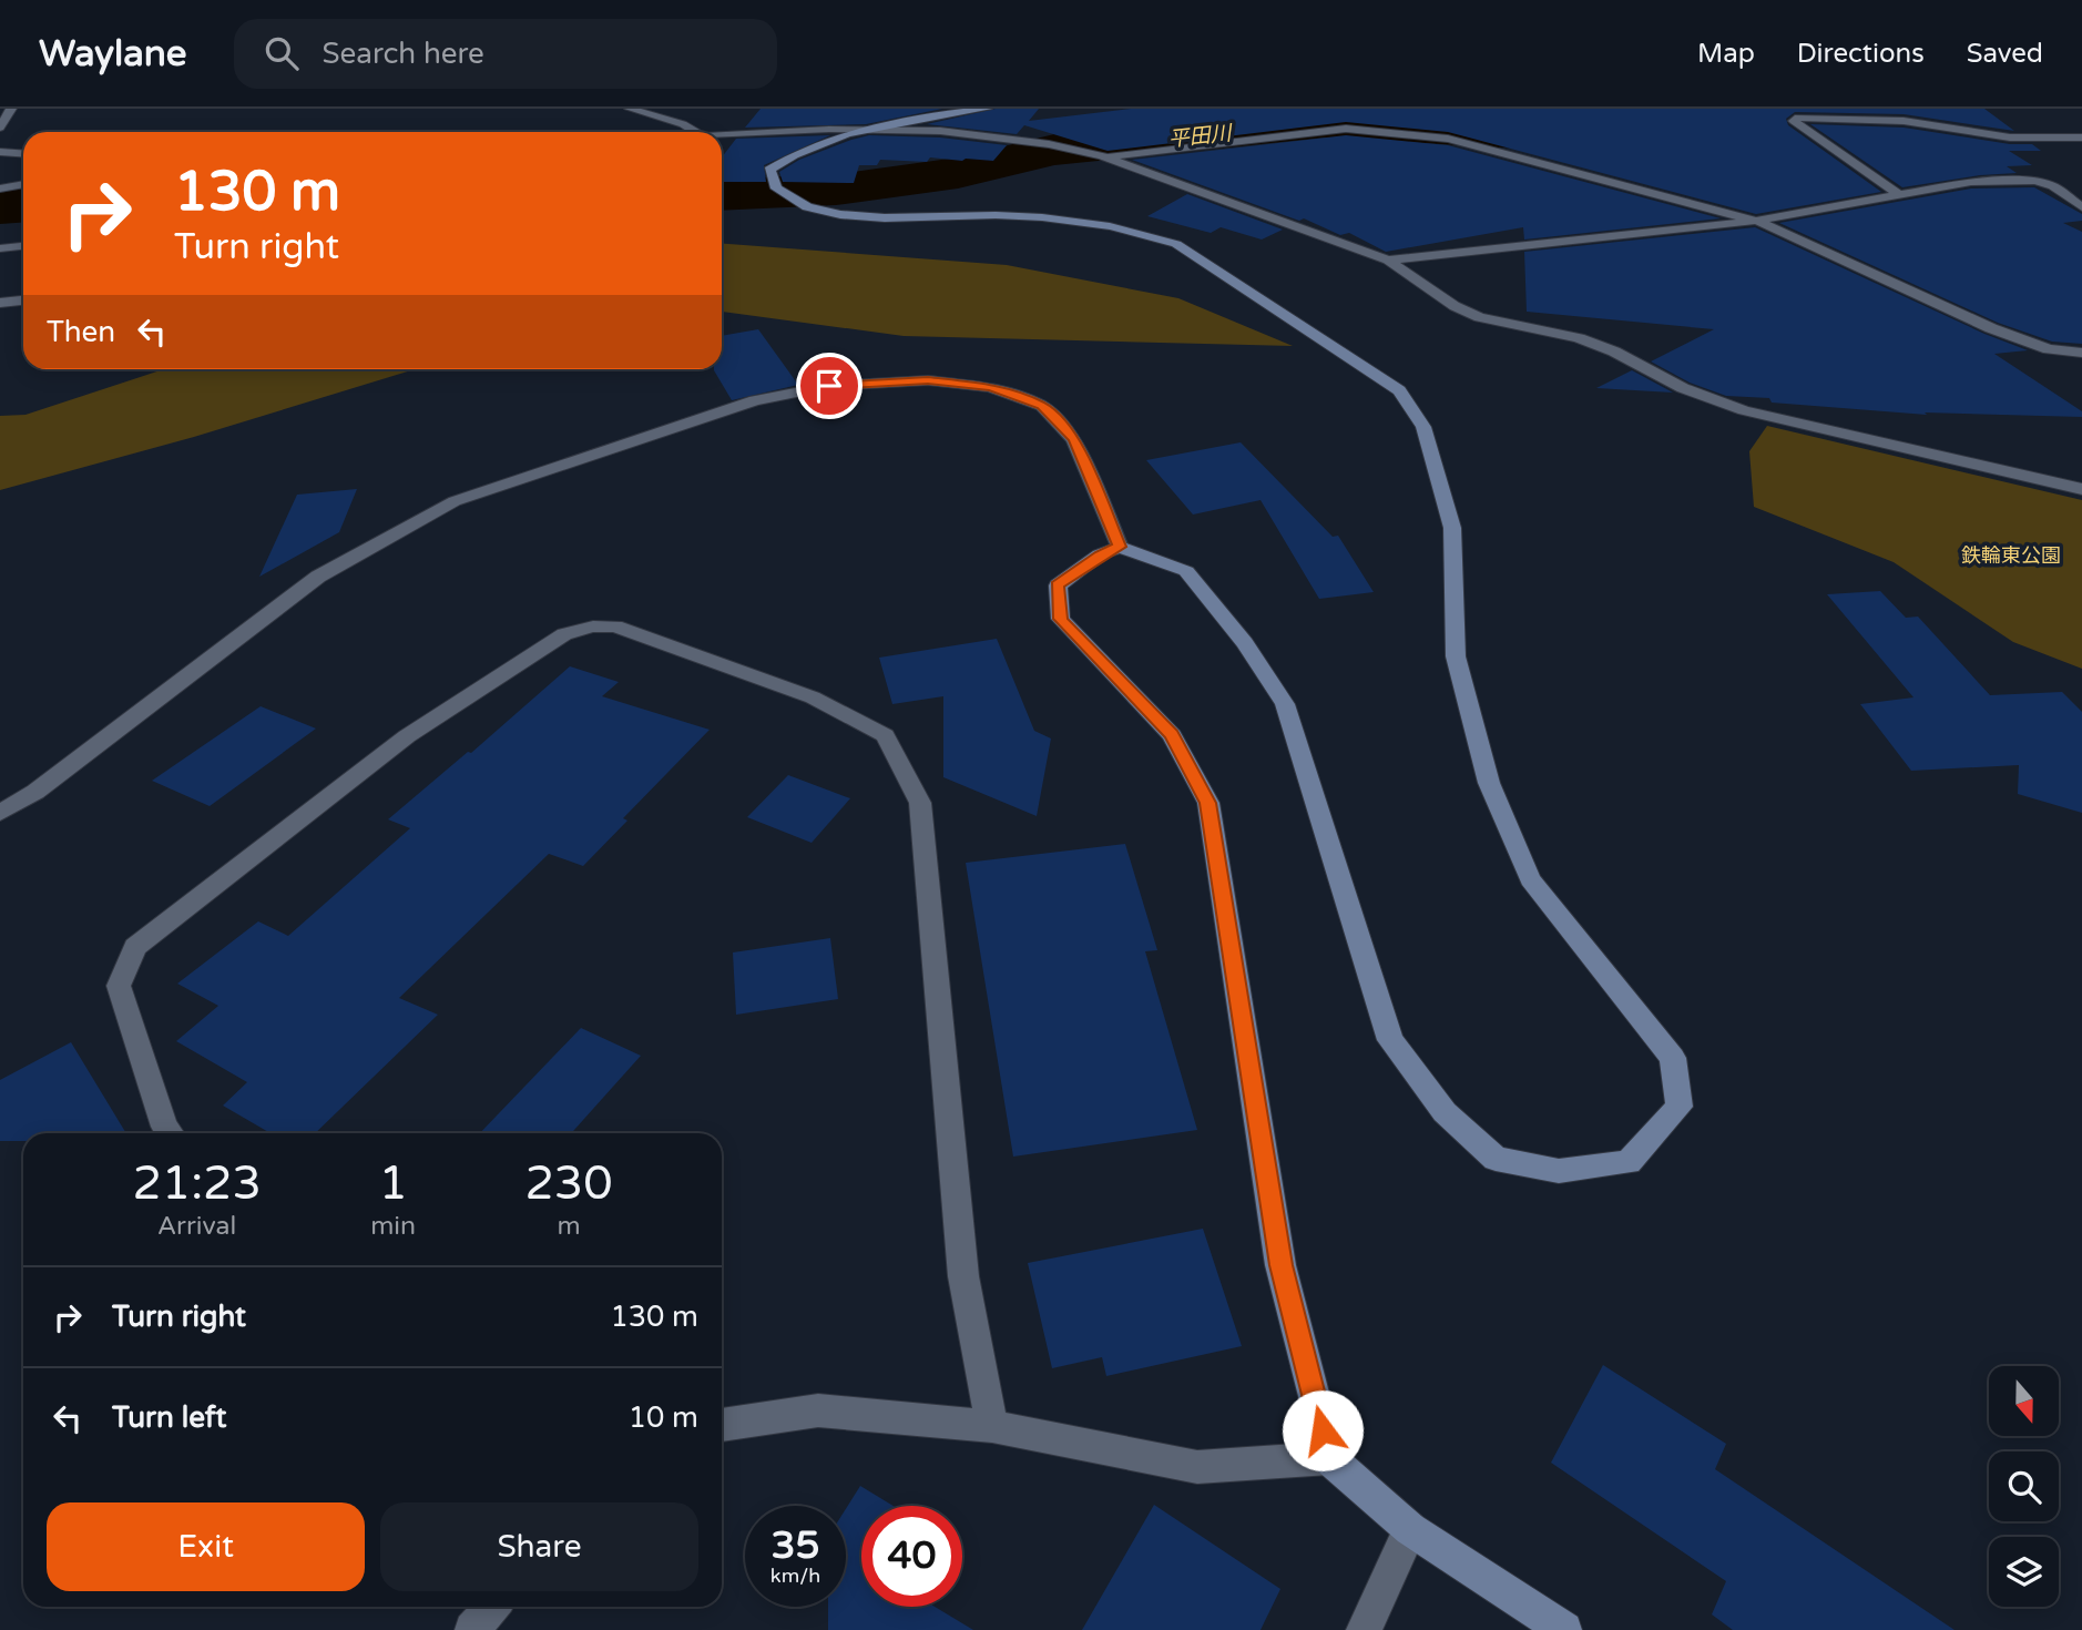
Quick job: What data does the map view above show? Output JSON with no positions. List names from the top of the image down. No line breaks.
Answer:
{"water":["平田川"],"parks":["鉄輪東公園"],"north":"bottom","page":{"header":"Waylane","search":"Search here","nav":["Map","Directions","Saved"],"turn":["130 m","Turn right"],"then":"Then","eta":["21:23","Arrival","1","min","230","m"],"list":[{"name":"Turn right","value":"130 m"},{"name":"Turn left","value":"10 m"}],"buttons":["Exit","Share"],"speed":"35 km/h","limit":"40"}}
